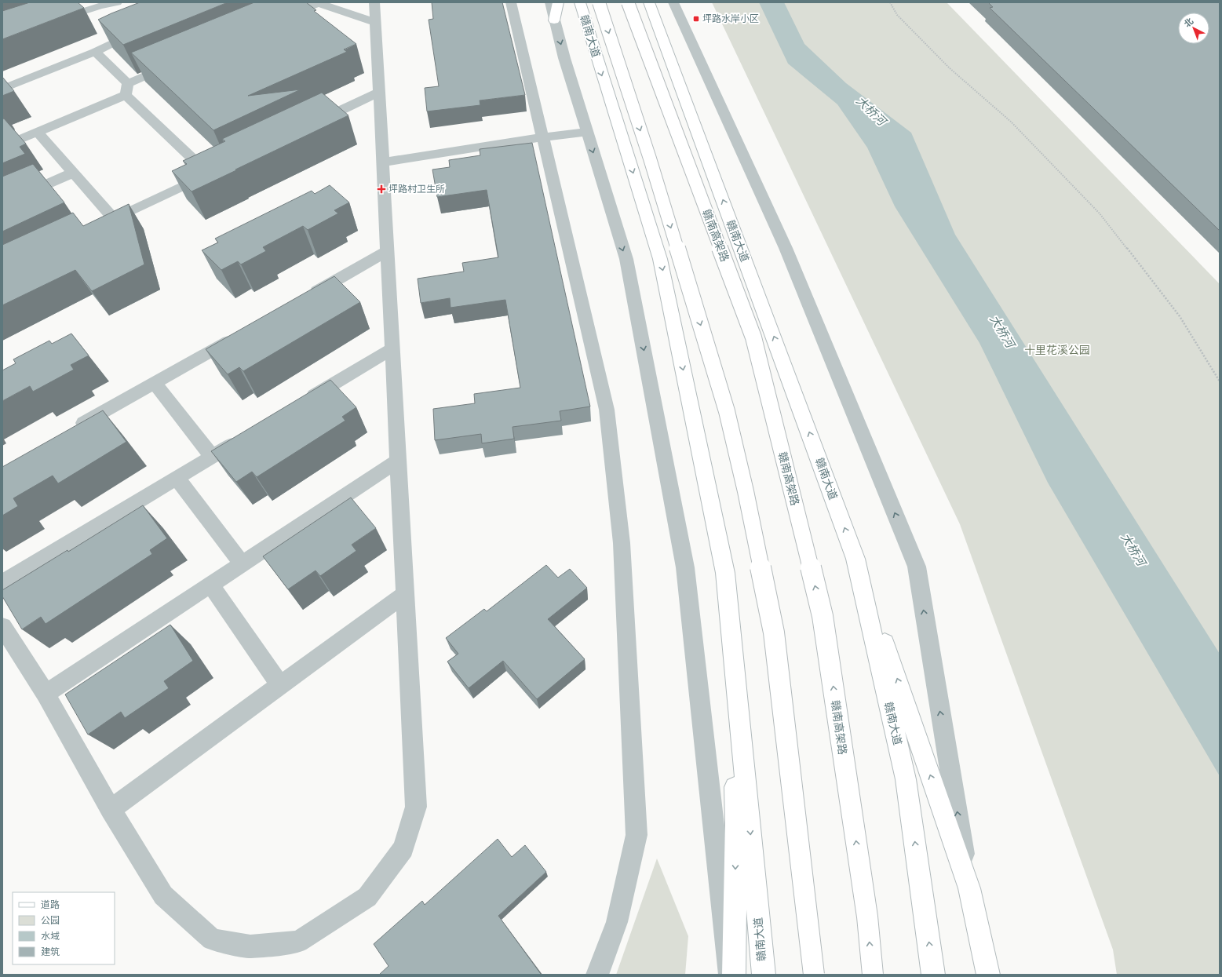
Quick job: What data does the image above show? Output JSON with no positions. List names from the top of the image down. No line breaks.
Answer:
{"streets":{"main road":["赣南大道","赣南高架路"]},"water":["大桥河"],"parks":["十里花溪公园"],"places":{"transit":["坪路水岸小区"],"health":["坪路村卫生所"]},"legend":["道路","公园","水域","建筑"],"north":"top left"}
